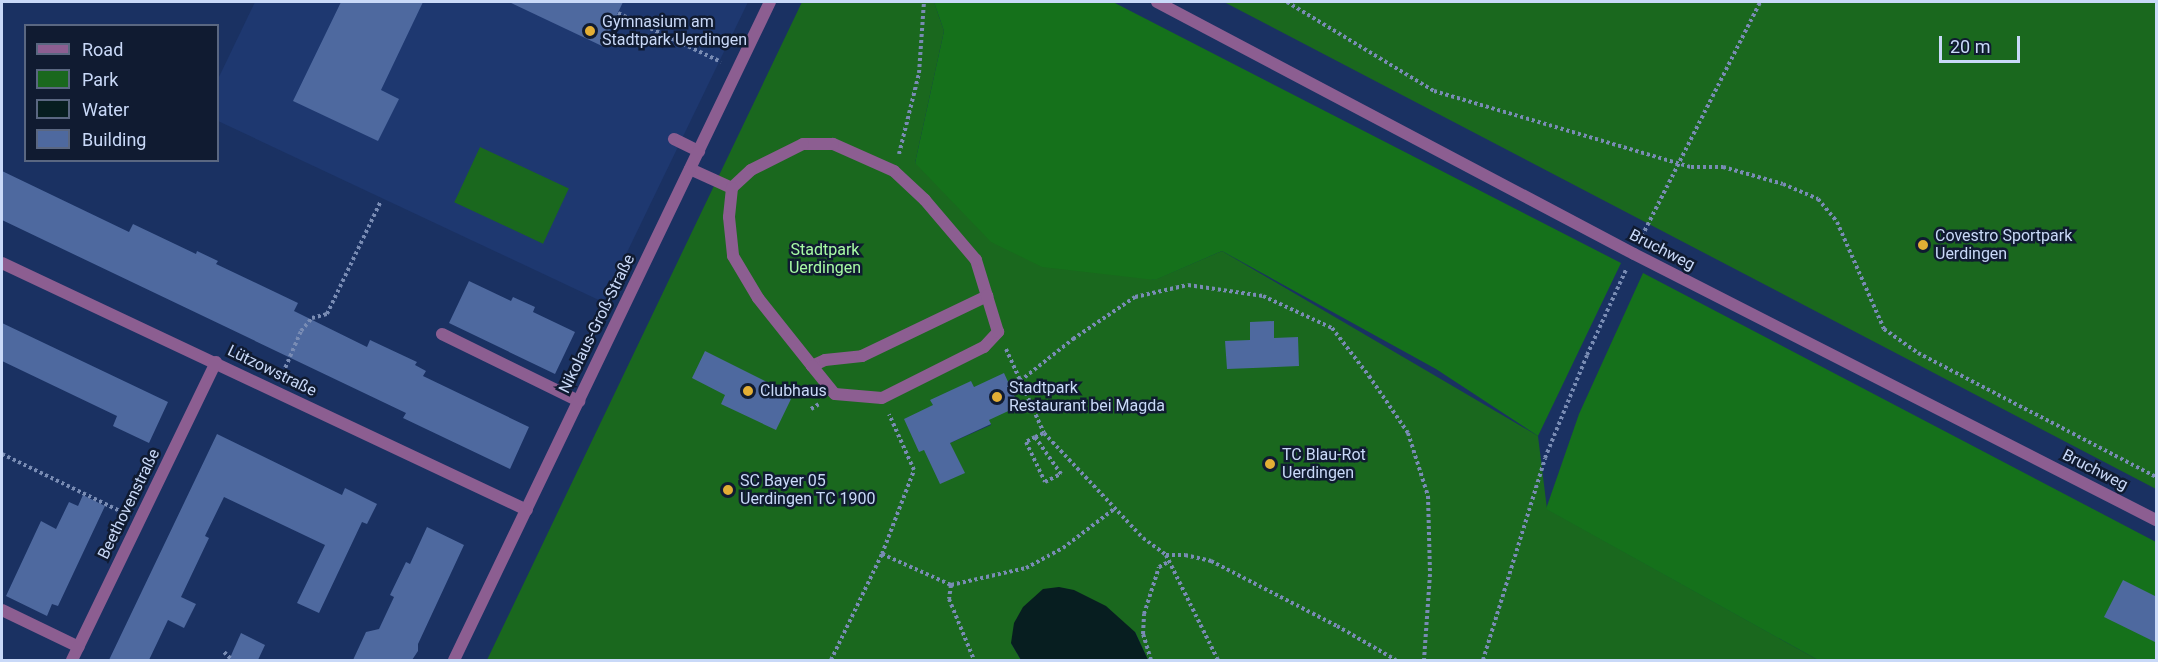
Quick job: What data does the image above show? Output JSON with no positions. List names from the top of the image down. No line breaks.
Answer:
{"streets":{"street":["Bruchweg","Nikolaus-Groß-Straße","Lützowstraße","Beethovenstraße"]},"crossings":[["Nikolaus-Groß-Straße","Lützowstraße"],["Lützowstraße","Beethovenstraße"]],"parks":["Stadtpark Uerdingen"],"places":["Gymnasium am Stadtpark Uerdingen","Covestro Sportpark Uerdingen","Clubhaus","Stadtpark Restaurant bei Magda","TC Blau-Rot Uerdingen","SC Bayer 05 Uerdingen TC 1900"],"legend":["Road","Park","Water","Building"],"scale_bar":"20 m"}
